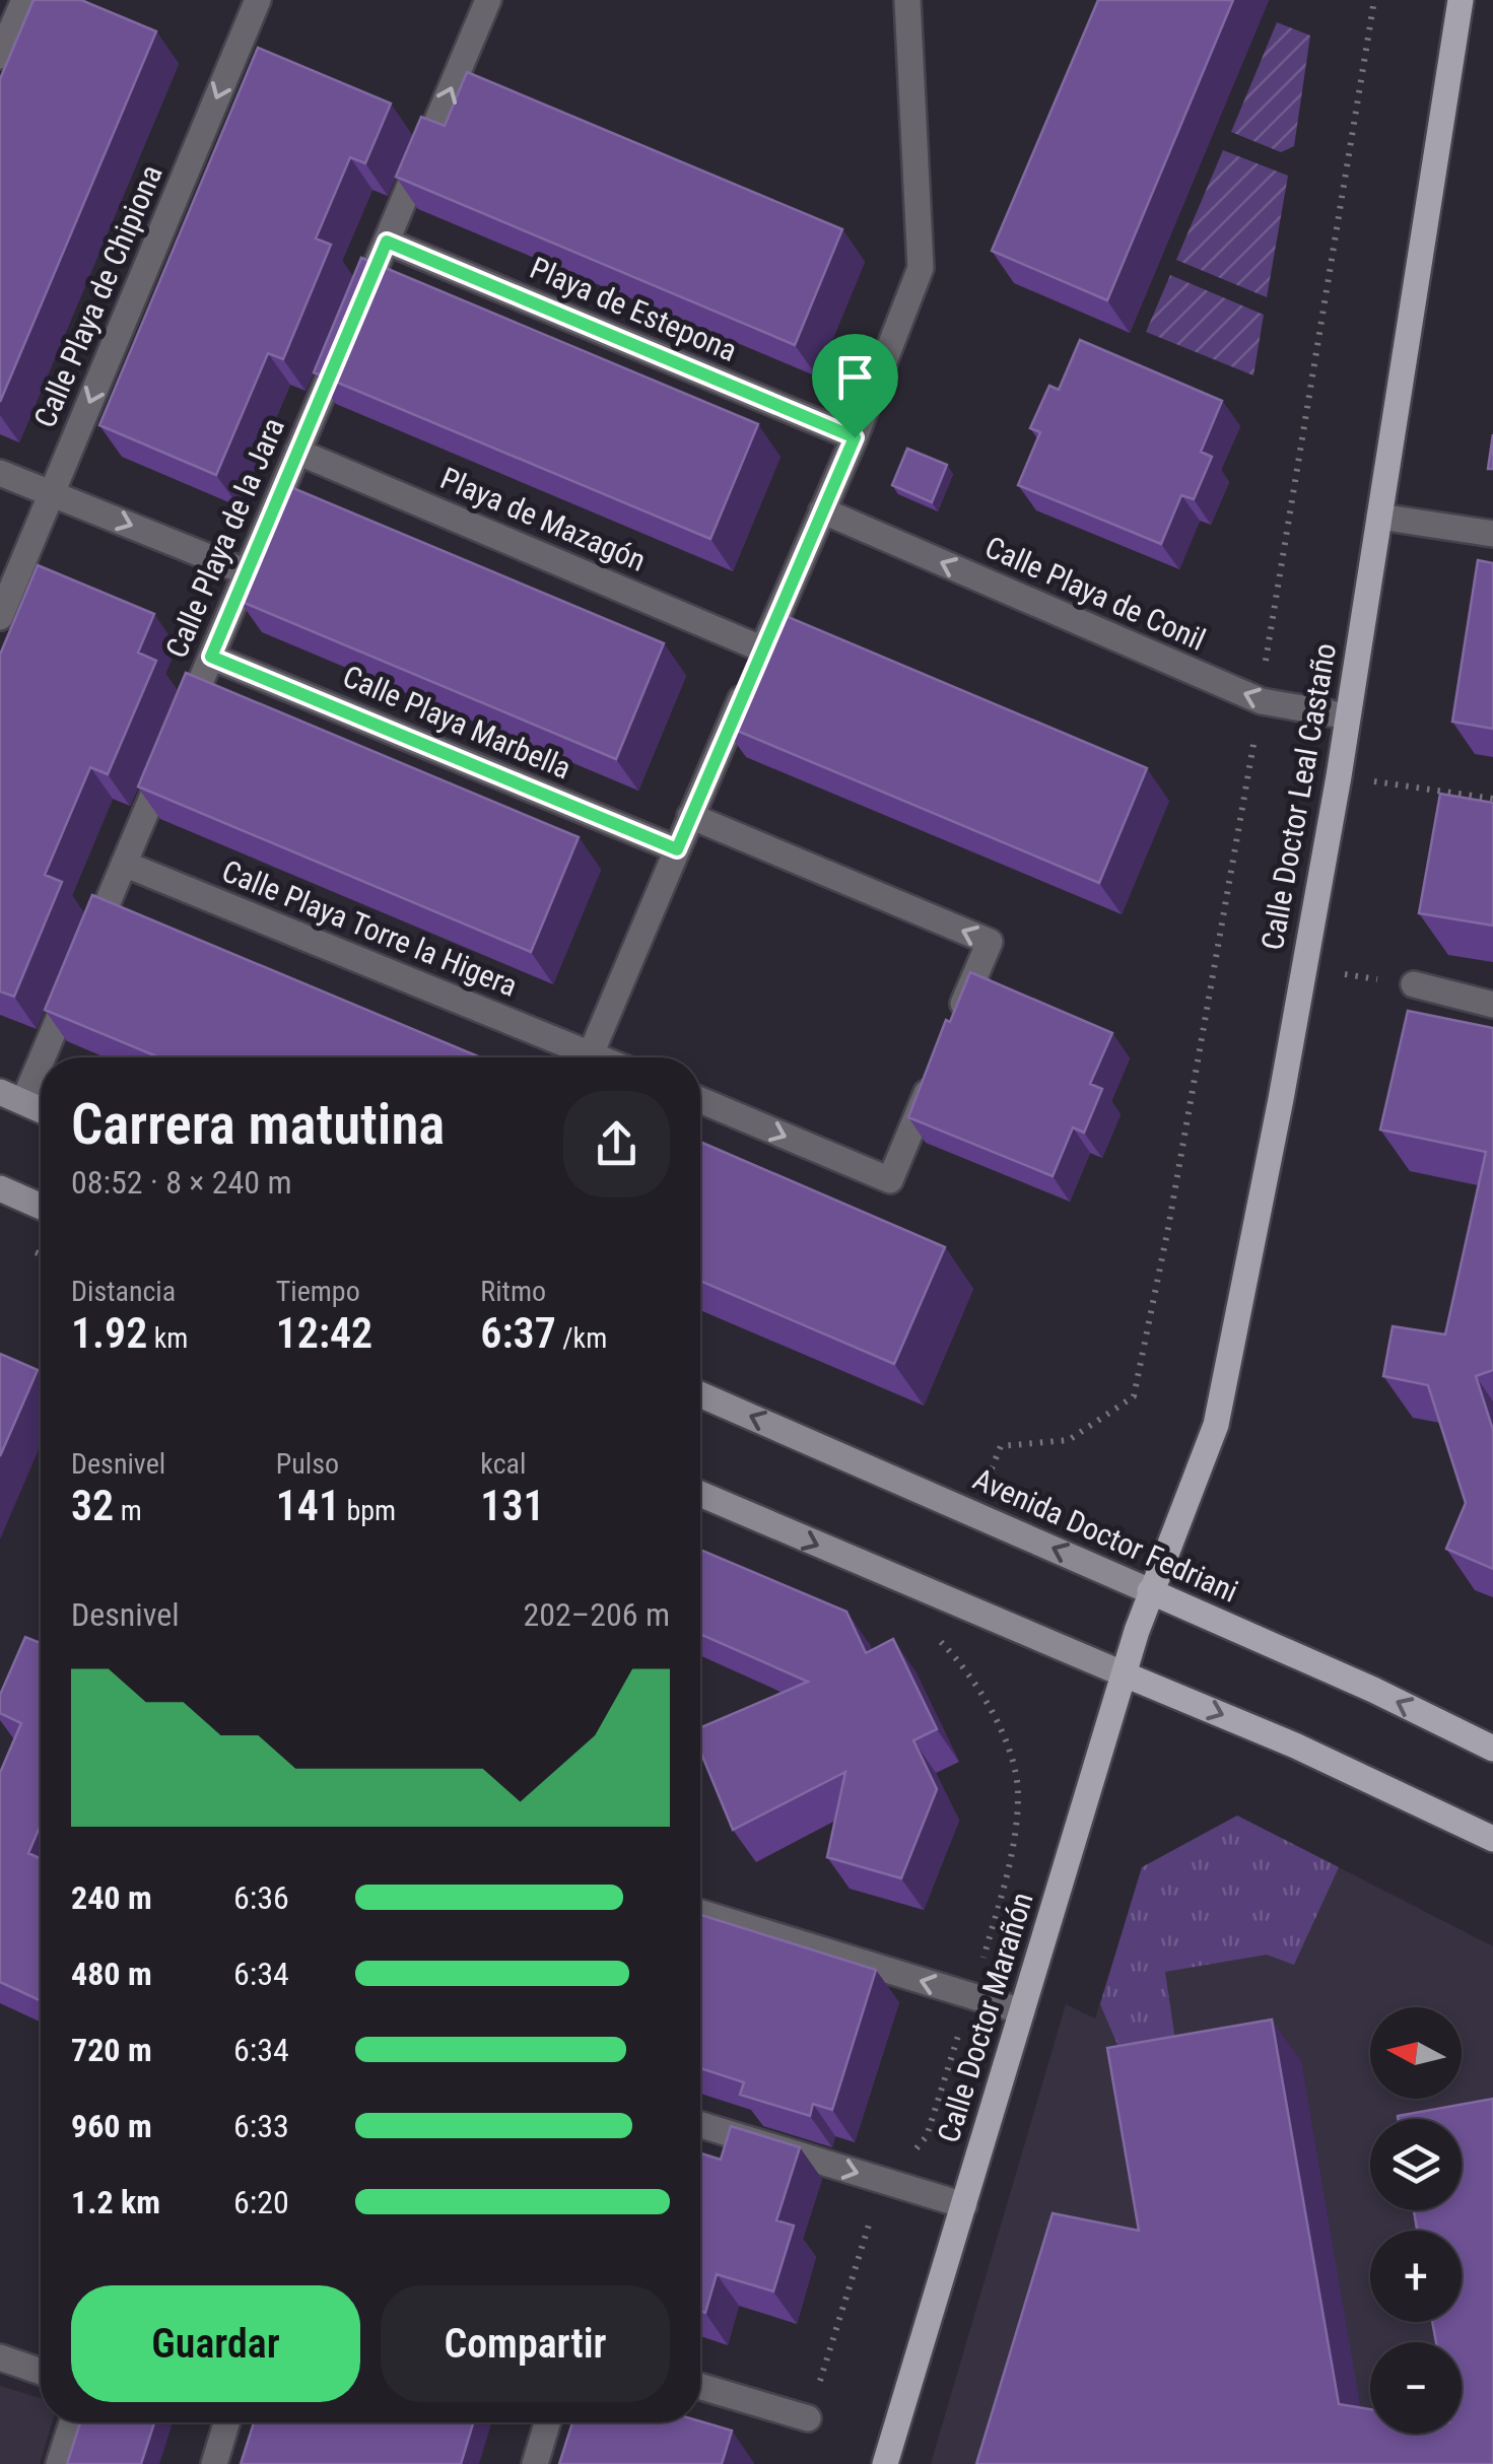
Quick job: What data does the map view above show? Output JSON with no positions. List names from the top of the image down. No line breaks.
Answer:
{"streets":{"main road":["Calle Doctor Leal Castaño","Avenida Doctor Fedriani","Calle Doctor Marañón"],"street":["Calle Playa de Chipiona","Playa de Estepona","Playa de Mazagón","Calle Playa de la Jara","Calle Playa de Conil","Calle Playa Marbella","Calle Playa Torre la Higera"]},"crossings":[["Playa de Estepona","Calle Playa de la Jara"],["Playa de Mazagón","Calle Playa de la Jara"],["Calle Playa de la Jara","Calle Playa Marbella"],["Calle Playa de Conil","Calle Doctor Leal Castaño"],["Calle Doctor Leal Castaño","Avenida Doctor Fedriani"],["Calle Doctor Leal Castaño","Calle Doctor Marañón"],["Avenida Doctor Fedriani","Calle Doctor Marañón"]],"one_way":["Calle Playa de Chipiona","Calle Playa de Conil"],"north":"left","page":{"heading":["Carrera matutina","08:52 · 8 × 240 m"],"stats":[["Distancia","1.92 km"],["Tiempo","12:42"],["Ritmo","6:37 /km"],["Desnivel","32 m"],["Pulso","141 bpm"],["kcal","131"]],"chart":["Desnivel","202–206 m"],"list":[{"name":"240 m","note":"6:36"},{"name":"480 m","note":"6:34"},{"name":"720 m","note":"6:34"},{"name":"960 m","note":"6:33"},{"name":"1.2 km","note":"6:20"}],"map_buttons":["+","−"],"buttons":["Guardar","Compartir"]}}
